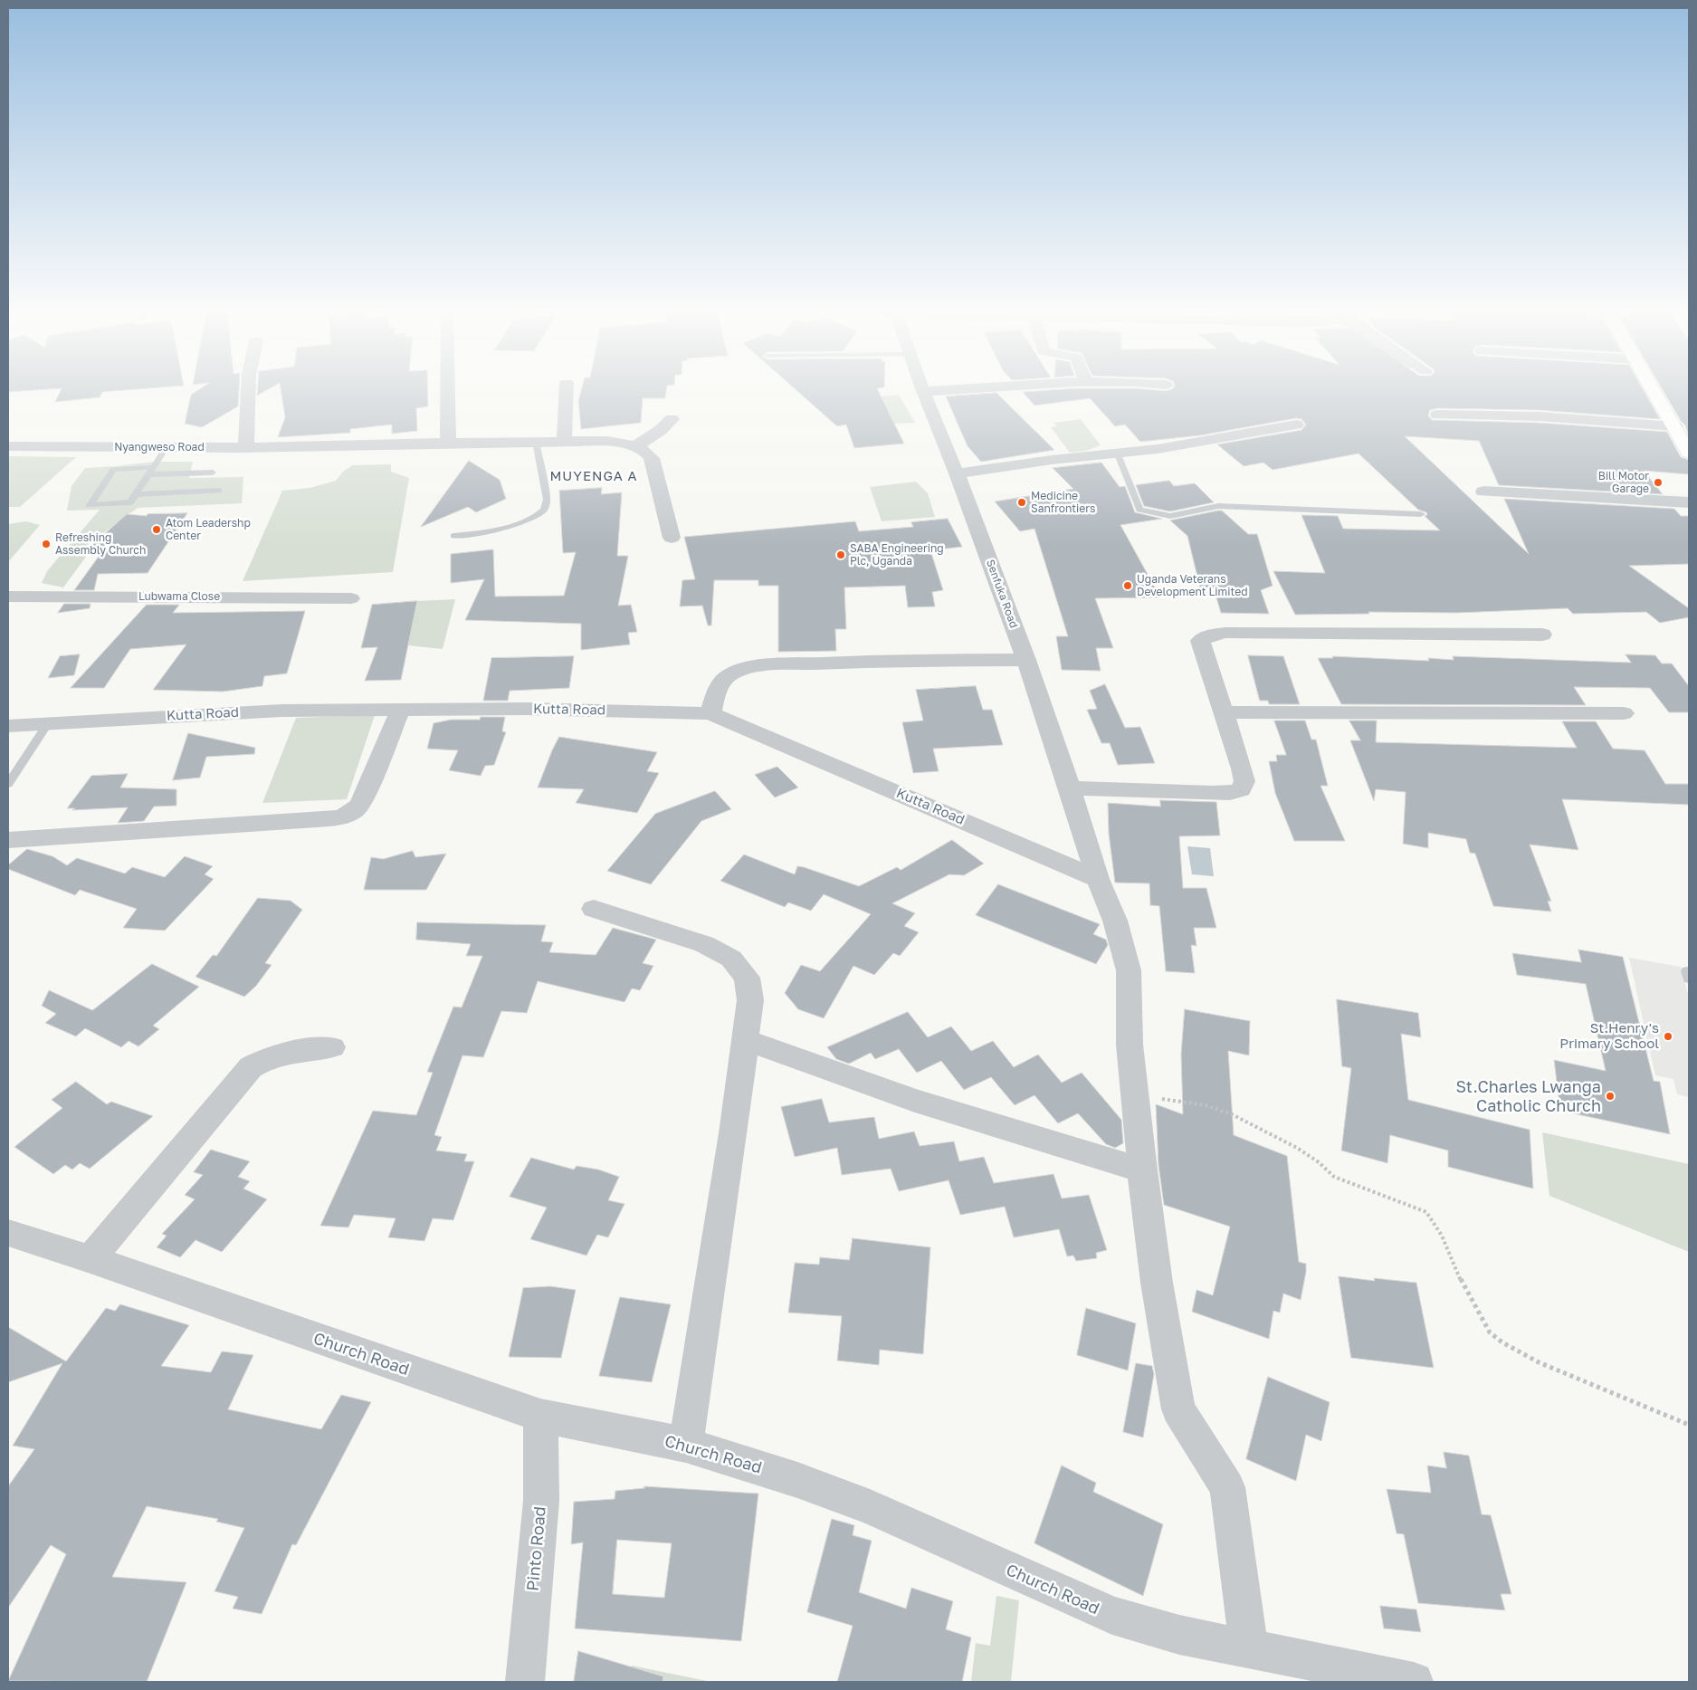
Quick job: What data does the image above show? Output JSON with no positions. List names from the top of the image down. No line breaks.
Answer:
{"streets":{"street":["Nyangweso Road","Senfuka Road","Lubwama Close","Kutta Road","Church Road","Pinto Road"]},"crossings":[["Senfuka Road","Kutta Road"],["Senfuka Road","Church Road"],["Church Road","Pinto Road"]],"districts":["MUYENGA A"],"places":["Bill Motor Garage","Medicine Sanfrontiers","Atom Leadershp Center","Refreshing Assembly Church","SABA Engineering Plc, Uganda","Uganda Veterans Development Limited","St.Henry's Primary School","St.Charles Lwanga Catholic Church"]}
